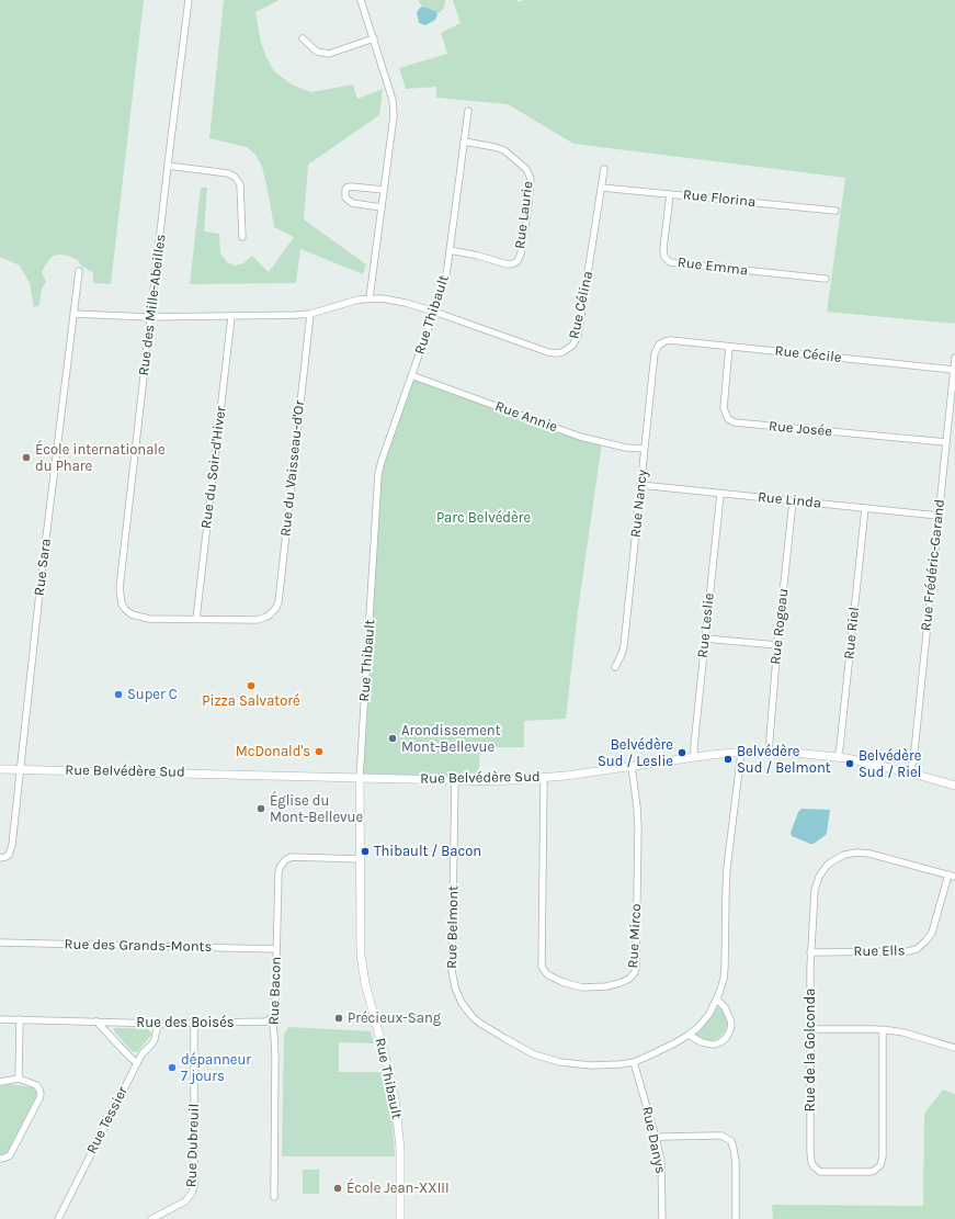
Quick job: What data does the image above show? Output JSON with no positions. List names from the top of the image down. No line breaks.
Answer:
{"streets":{"street":["Rue Florina","Rue Laurie","Rue Emma","Rue des Mille-Abeilles","Rue Célina","Rue Thibault","Rue Cécile","Rue Annie","Rue Josée","Rue du Soir-d'Hiver","Rue du Vaisseau-d'Or","Rue Linda","Rue Nancy","Rue Frédéric-Garand","Rue Sara","Rue Leslie","Rue Rogeau","Rue Riel","Rue Belvédère Sud","Rue Belmont","Rue Mirco","Rue des Grands-Monts","Rue Ells","Rue Bacon","Rue des Boisés","Rue de la Golconda","Rue Tessier","Rue Danys","Rue Dubreuil"]},"crossings":[["Rue Florina","Rue Emma"],["Rue Florina","Rue Célina"],["Rue Laurie","Rue Thibault"],["Rue des Mille-Abeilles","Rue Célina"],["Rue des Mille-Abeilles","Rue du Soir-d'Hiver"],["Rue des Mille-Abeilles","Rue du Vaisseau-d'Or"],["Rue Célina","Rue Thibault"],["Rue Célina","Rue du Soir-d'Hiver"],["Rue Célina","Rue du Vaisseau-d'Or"],["Rue Célina","Rue Sara"],["Rue Thibault","Rue Annie"],["Rue Thibault","Rue Belvédère Sud"],["Rue Thibault","Rue Bacon"],["Rue Cécile","Rue Josée"],["Rue Cécile","Rue Nancy"],["Rue Cécile","Rue Frédéric-Garand"],["Rue Annie","Rue Nancy"],["Rue Josée","Rue Frédéric-Garand"],["Rue du Soir-d'Hiver","Rue du Vaisseau-d'Or"],["Rue Linda","Rue Nancy"],["Rue Linda","Rue Frédéric-Garand"],["Rue Linda","Rue Leslie"],["Rue Linda","Rue Rogeau"],["Rue Linda","Rue Riel"],["Rue Frédéric-Garand","Rue Belvédère Sud"],["Rue Sara","Rue Belvédère Sud"],["Rue Leslie","Rue Belvédère Sud"],["Rue Rogeau","Rue Belvédère Sud"],["Rue Riel","Rue Belvédère Sud"],["Rue Belvédère Sud","Rue Belmont"],["Rue Belvédère Sud","Rue Mirco"],["Rue Belmont","Rue Danys"],["Rue des Grands-Monts","Rue Bacon"],["Rue Ells","Rue de la Golconda"],["Rue Bacon","Rue des Boisés"],["Rue des Boisés","Rue Tessier"],["Rue des Boisés","Rue Dubreuil"]],"parks":["Parc Belvédère"],"places":["École internationale du Phare","Pizza Salvatoré","Super C","Arondissement Mont-Bellevue","McDonald's","Belvédère Sud / Leslie","Belvédère Sud / Belmont","Belvédère Sud / Riel","Église du Mont-Bellevue","Thibault / Bacon","Précieux-Sang","dépanneur 7 jours","École Jean-XXIII"]}
